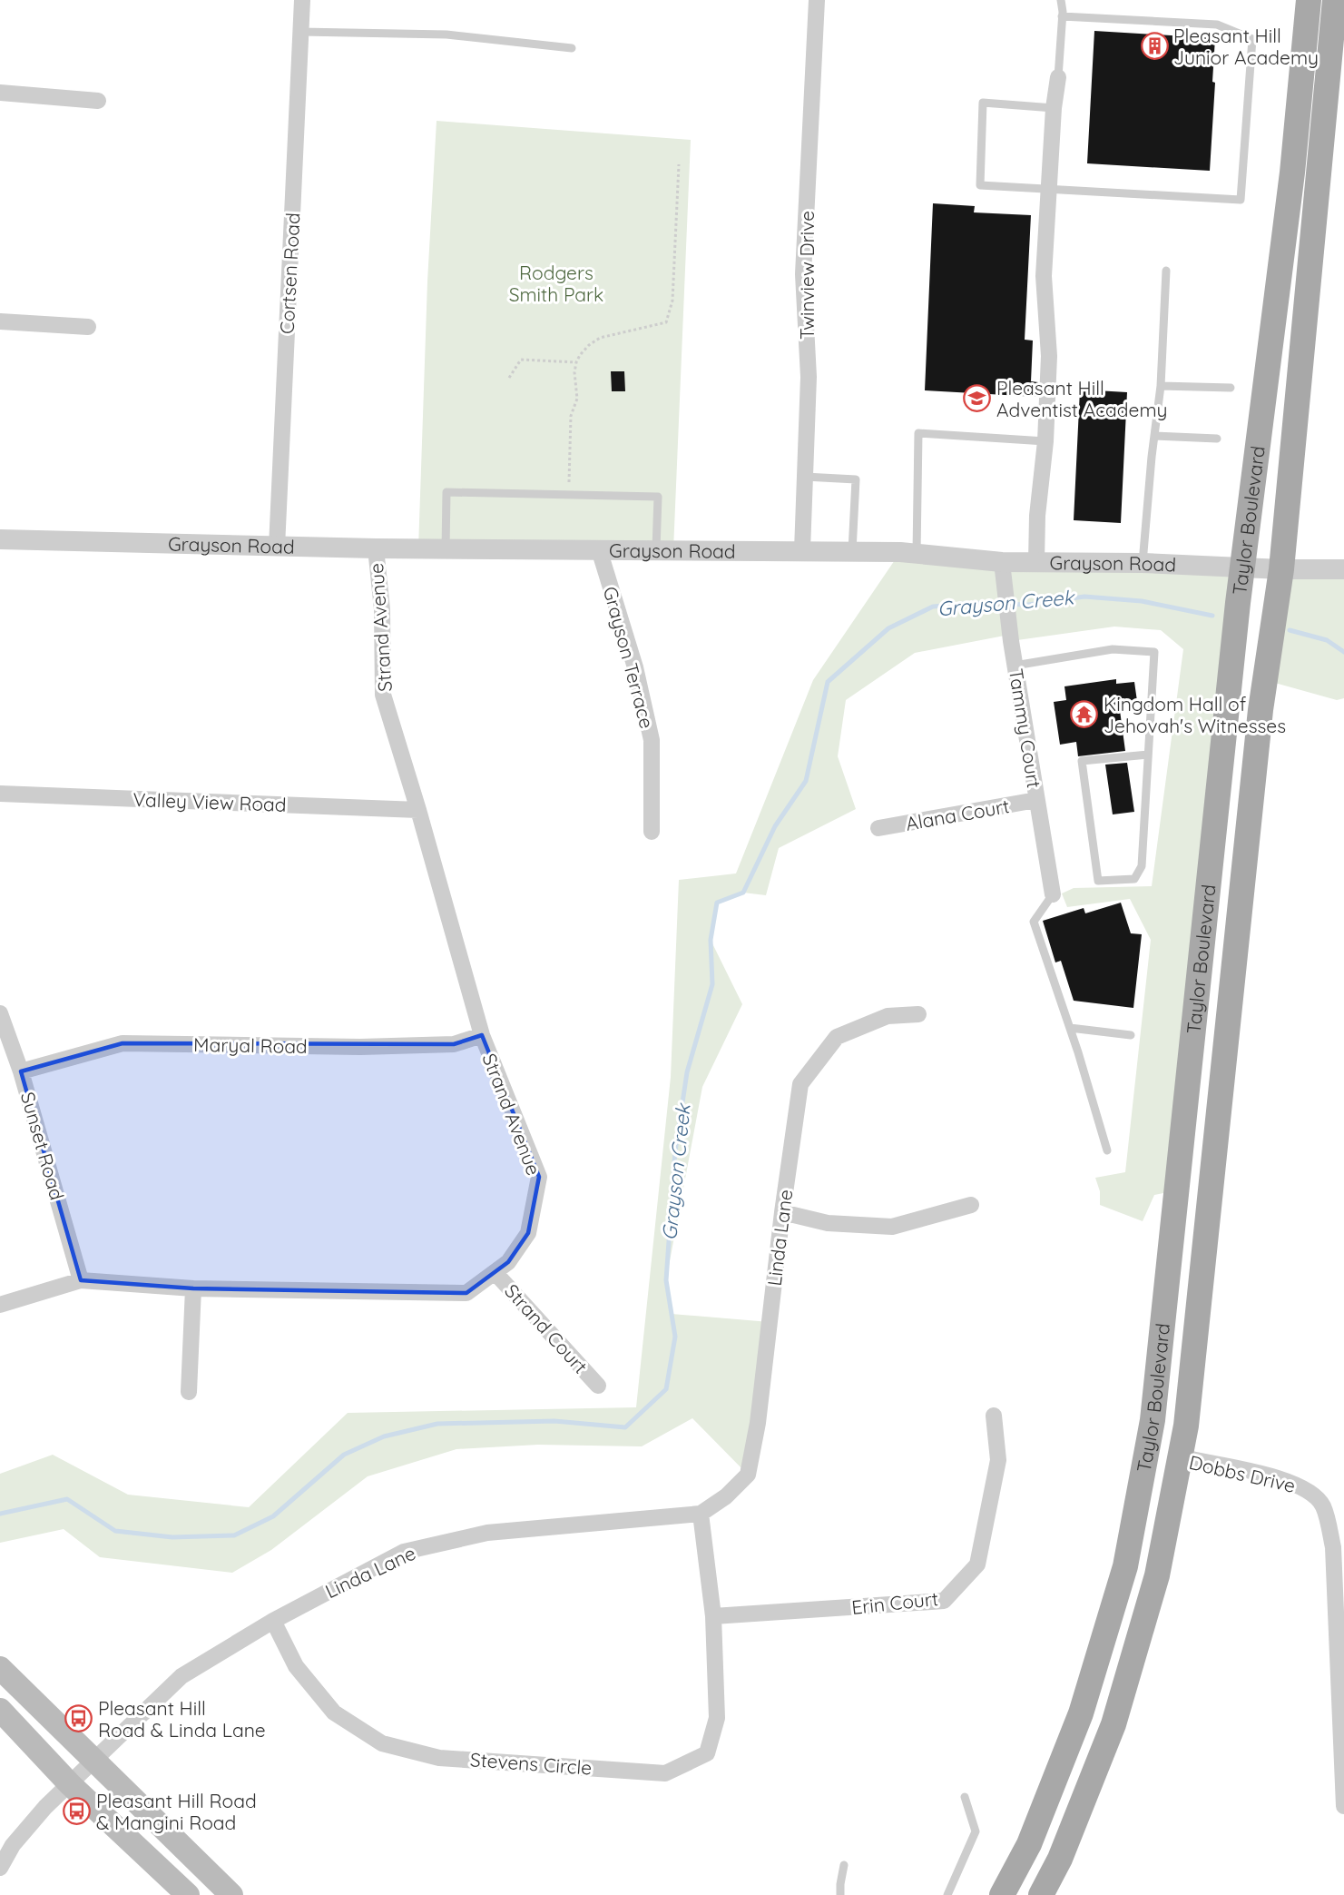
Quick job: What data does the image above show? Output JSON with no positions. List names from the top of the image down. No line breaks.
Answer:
{"streets":{"main road":["Taylor Boulevard"],"street":["Cortsen Road","Twinview Drive","Grayson Road","Strand Avenue","Grayson Terrace","Tammy Court","Valley View Road","Alana Court","Maryal Road","Sunset Road","Linda Lane","Strand Court","Dobbs Drive","Erin Court","Stevens Circle"]},"crossings":[["Cortsen Road","Grayson Road"],["Twinview Drive","Grayson Road"],["Taylor Boulevard","Grayson Road"],["Taylor Boulevard","Dobbs Drive"],["Grayson Road","Strand Avenue"],["Grayson Road","Grayson Terrace"],["Grayson Road","Tammy Court"],["Strand Avenue","Valley View Road"],["Strand Avenue","Maryal Road"],["Strand Avenue","Sunset Road"],["Strand Avenue","Strand Court"],["Tammy Court","Alana Court"],["Maryal Road","Sunset Road"],["Linda Lane","Stevens Circle"],["Erin Court","Stevens Circle"]],"water":["Grayson Creek"],"parks":["Rodgers Smith Park"],"places":{"building":["Pleasant Hill Junior Academy"],"school or university":["Pleasant Hill Adventist Academy"],"temple":["Kingdom Hall of Jehovah's Witnesses"],"bus stop":["Pleasant Hill Road & Linda Lane","Pleasant Hill Road & Mangini Road"]}}
